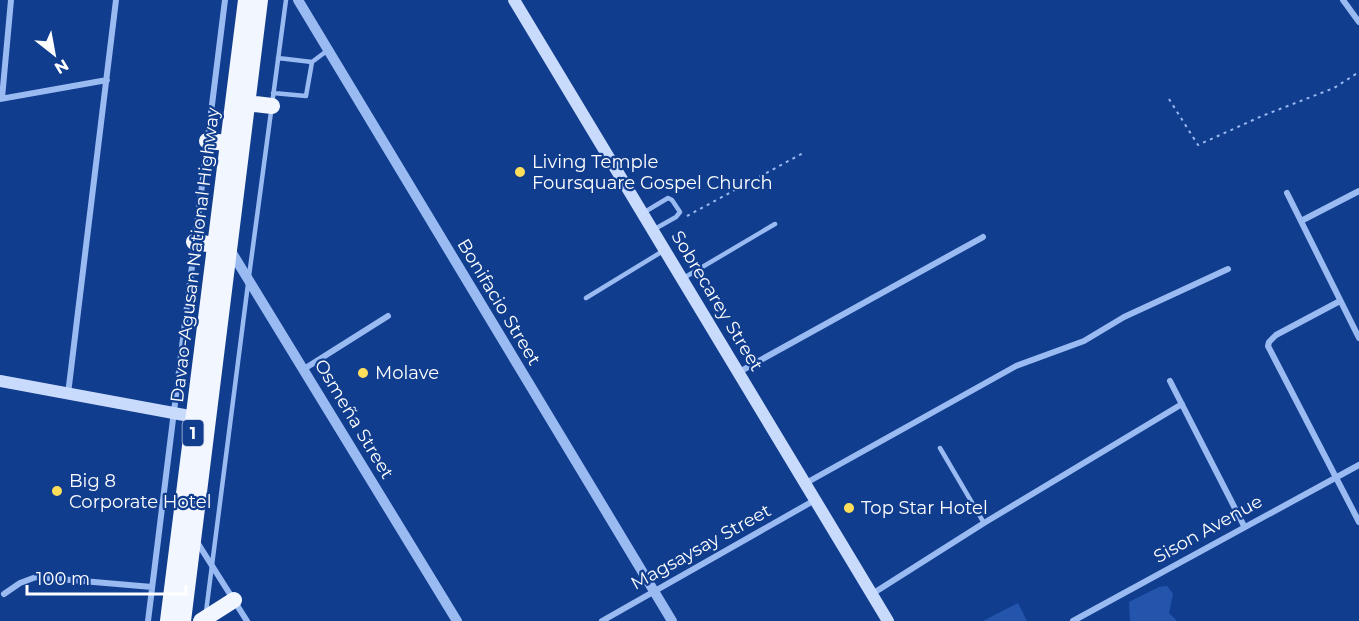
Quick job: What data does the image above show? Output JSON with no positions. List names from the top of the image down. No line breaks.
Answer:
{"streets":{"highway":["Davao-Agusan National Highway","1"],"main road":["Sobrecarey Street"],"street":["Bonifacio Street","Osmeña Street","Sison Avenue","Magsaysay Street"]},"crossings":[["Davao-Agusan National Highway","Osmeña Street"],["Sobrecarey Street","Magsaysay Street"],["Bonifacio Street","Magsaysay Street"]],"places":["Living Temple Foursquare Gospel Church","Molave","Big 8 Corporate Hotel","Top Star Hotel"],"scale_bar":"100 m","north":"bottom right"}
